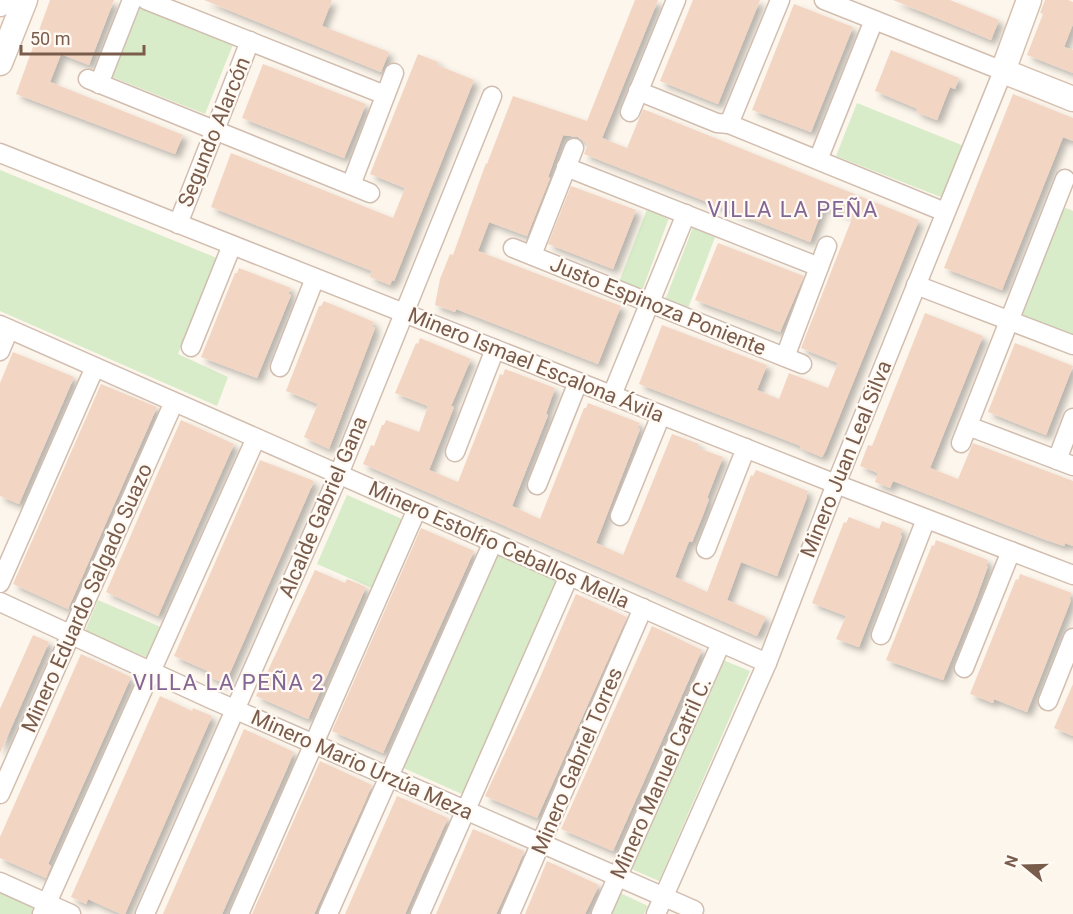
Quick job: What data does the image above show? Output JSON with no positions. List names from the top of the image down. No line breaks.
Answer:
{"streets":{"street":["Segundo Alarcón","Justo Espinoza Poniente","Minero Ismael Escalona Ávila","Minero Juan Leal Silva","Alcalde Gabriel Gana","Minero Estolfio Ceballos Mella","Minero Eduardo Salgado Suazo","Minero Gabriel Torres","Minero Mario Urzúa Meza","Minero Manuel Catril C."]},"crossings":[["Segundo Alarcón","Minero Ismael Escalona Ávila"],["Minero Ismael Escalona Ávila","Minero Juan Leal Silva"],["Minero Ismael Escalona Ávila","Alcalde Gabriel Gana"],["Minero Juan Leal Silva","Minero Estolfio Ceballos Mella"],["Minero Juan Leal Silva","Minero Mario Urzúa Meza"],["Alcalde Gabriel Gana","Minero Estolfio Ceballos Mella"],["Alcalde Gabriel Gana","Minero Mario Urzúa Meza"],["Minero Estolfio Ceballos Mella","Minero Eduardo Salgado Suazo"],["Minero Estolfio Ceballos Mella","Minero Gabriel Torres"],["Minero Estolfio Ceballos Mella","Minero Manuel Catril C."],["Minero Eduardo Salgado Suazo","Minero Mario Urzúa Meza"],["Minero Gabriel Torres","Minero Mario Urzúa Meza"],["Minero Mario Urzúa Meza","Minero Manuel Catril C."]],"districts":["VILLA LA PEÑA","VILLA LA PEÑA 2"],"scale_bar":"50 m","north":"left"}
